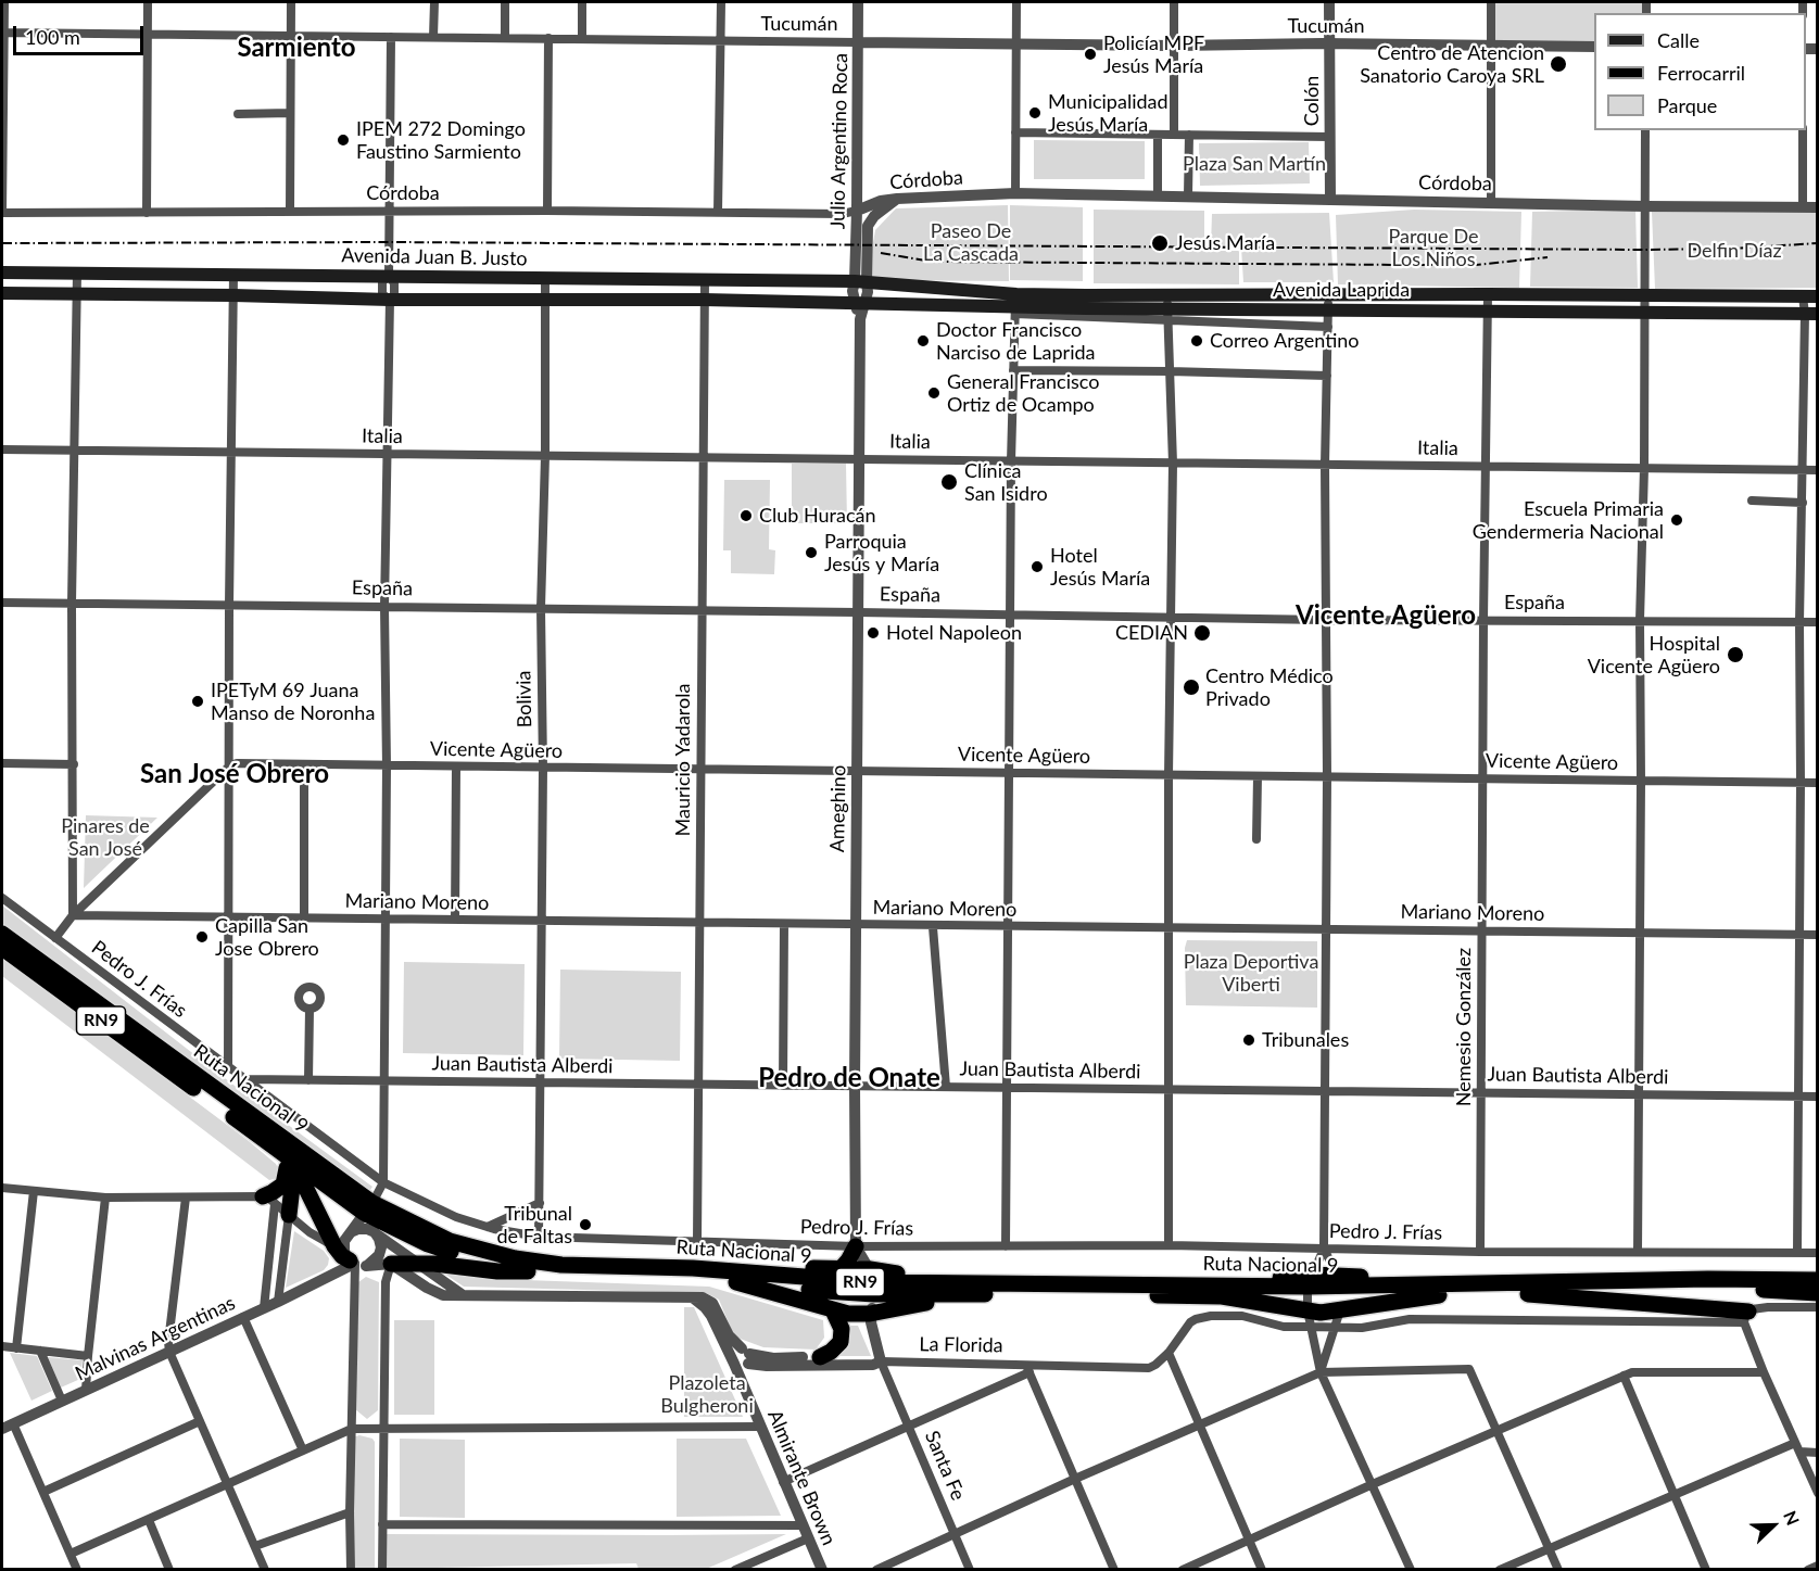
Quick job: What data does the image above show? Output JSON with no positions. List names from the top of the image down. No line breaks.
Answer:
{"streets":{"highway":["RN9","Ruta Nacional 9"],"main road":["Avenida Juan B. Justo","Avenida Laprida"],"street":["Tucumán","Colón","Julio Argentino Roca","Córdoba","Italia","España","Bolivia","Vicente Agüero","Mauricio Yadarola","Ameghino","Mariano Moreno","Pedro J. Frías","Nemesio González","Juan Bautista Alberdi","Malvinas Argentinas","La Florida","Santa Fe","Almirante Brown"]},"crossings":[["Tucumán","Colón"],["Tucumán","Julio Argentino Roca"],["Colón","Córdoba"],["Julio Argentino Roca","Córdoba"],["Julio Argentino Roca","Avenida Juan B. Justo"],["Julio Argentino Roca","Avenida Laprida"],["Julio Argentino Roca","Ameghino"],["Avenida Juan B. Justo","Avenida Laprida"],["Avenida Juan B. Justo","Bolivia"],["Avenida Juan B. Justo","Mauricio Yadarola"],["Avenida Juan B. Justo","Ameghino"],["Avenida Laprida","Ameghino"],["Avenida Laprida","Nemesio González"],["Italia","Bolivia"],["Italia","Mauricio Yadarola"],["Italia","Ameghino"],["Italia","Nemesio González"],["España","Bolivia"],["España","Mauricio Yadarola"],["España","Ameghino"],["España","Nemesio González"],["Bolivia","Vicente Agüero"],["Bolivia","Mariano Moreno"],["Bolivia","Pedro J. Frías"],["Bolivia","Juan Bautista Alberdi"],["Vicente Agüero","Mauricio Yadarola"],["Vicente Agüero","Ameghino"],["Vicente Agüero","Nemesio González"],["Mauricio Yadarola","Mariano Moreno"],["Mauricio Yadarola","Pedro J. Frías"],["Mauricio Yadarola","Juan Bautista Alberdi"],["Ameghino","Mariano Moreno"],["Ameghino","Pedro J. Frías"],["Ameghino","Juan Bautista Alberdi"],["Mariano Moreno","Nemesio González"],["Pedro J. Frías","Nemesio González"],["Pedro J. Frías","Juan Bautista Alberdi"],["RN9","Ruta Nacional 9"],["Nemesio González","Juan Bautista Alberdi"],["La Florida","Santa Fe"],["La Florida","Almirante Brown"]],"districts":["Sarmiento","Vicente Agüero","San José Obrero","Pedro de Onate"],"parks":["Plaza San Martín","Paseo De La Cascada","Parque De Los Niños","Delfin Díaz","Pinares de San José","Plaza Deportiva Viberti","Plazoleta Bulgheroni"],"places":["Policía MPF Jesús María","Centro de Atencion Sanatorio Caroya SRL","Municipalidad Jesús María","IPEM 272 Domingo Faustino Sarmiento","Jesús María","Doctor Francisco Narciso de Laprida","Correo Argentino","General Francisco Ortiz de Ocampo","Clínica San Isidro","Club Huracán","Escuela Primaria Gendermeria Nacional","Parroquia Jesús y María","Hotel Jesús María","Hotel Napoleon","CEDIAN","Hospital Vicente Agüero","Centro Médico Privado","IPETyM 69 Juana Manso de Noronha","Capilla San Jose Obrero","Tribunales","Tribunal de Faltas"],"legend":["Calle","Ferrocarril","Parque"],"scale_bar":"100 m","north":"top right"}
